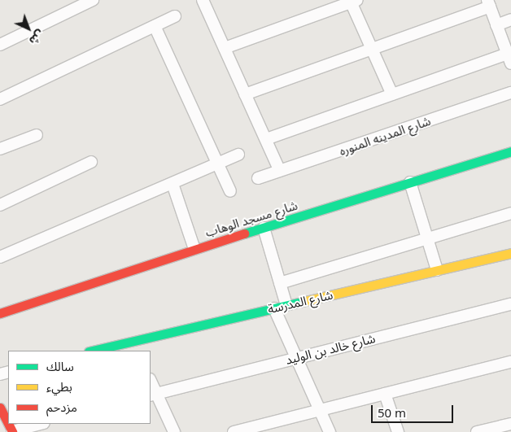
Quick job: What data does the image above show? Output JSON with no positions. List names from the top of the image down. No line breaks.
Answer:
{"streets":{"street":["شارع المدينه المنوره","شارع مسجد الوهاب","شارع المدرسة","شارع خالد بن الوليد"]},"legend":["سالك","بطيء","مزدحم"],"scale_bar":"50 m","north":"bottom right"}
